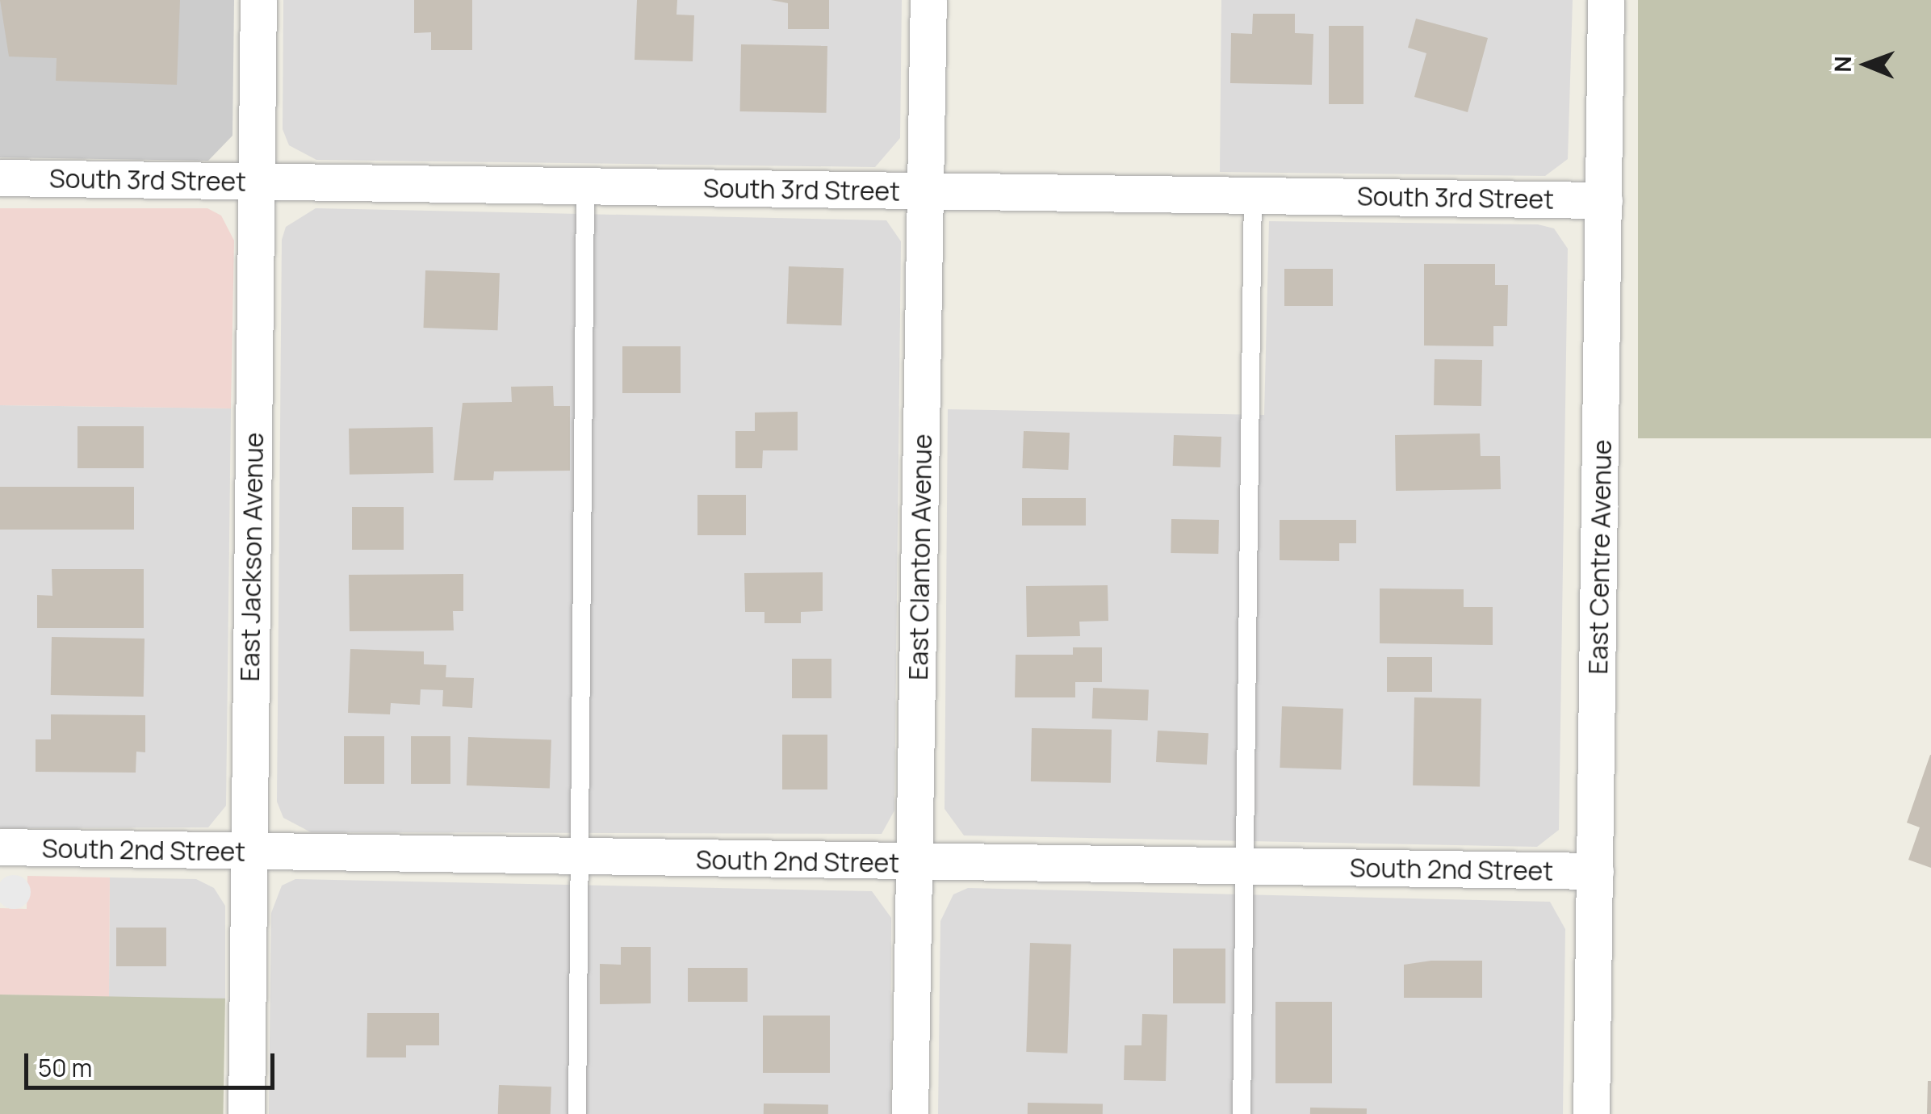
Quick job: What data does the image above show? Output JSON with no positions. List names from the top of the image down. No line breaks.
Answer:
{"streets":{"street":["South 3rd Street","East Jackson Avenue","East Clanton Avenue","East Centre Avenue","South 2nd Street"]},"crossings":[["South 3rd Street","East Jackson Avenue"],["South 3rd Street","East Clanton Avenue"],["South 3rd Street","East Centre Avenue"],["East Jackson Avenue","South 2nd Street"],["East Clanton Avenue","South 2nd Street"],["East Centre Avenue","South 2nd Street"]],"scale_bar":"50 m","north":"left"}
